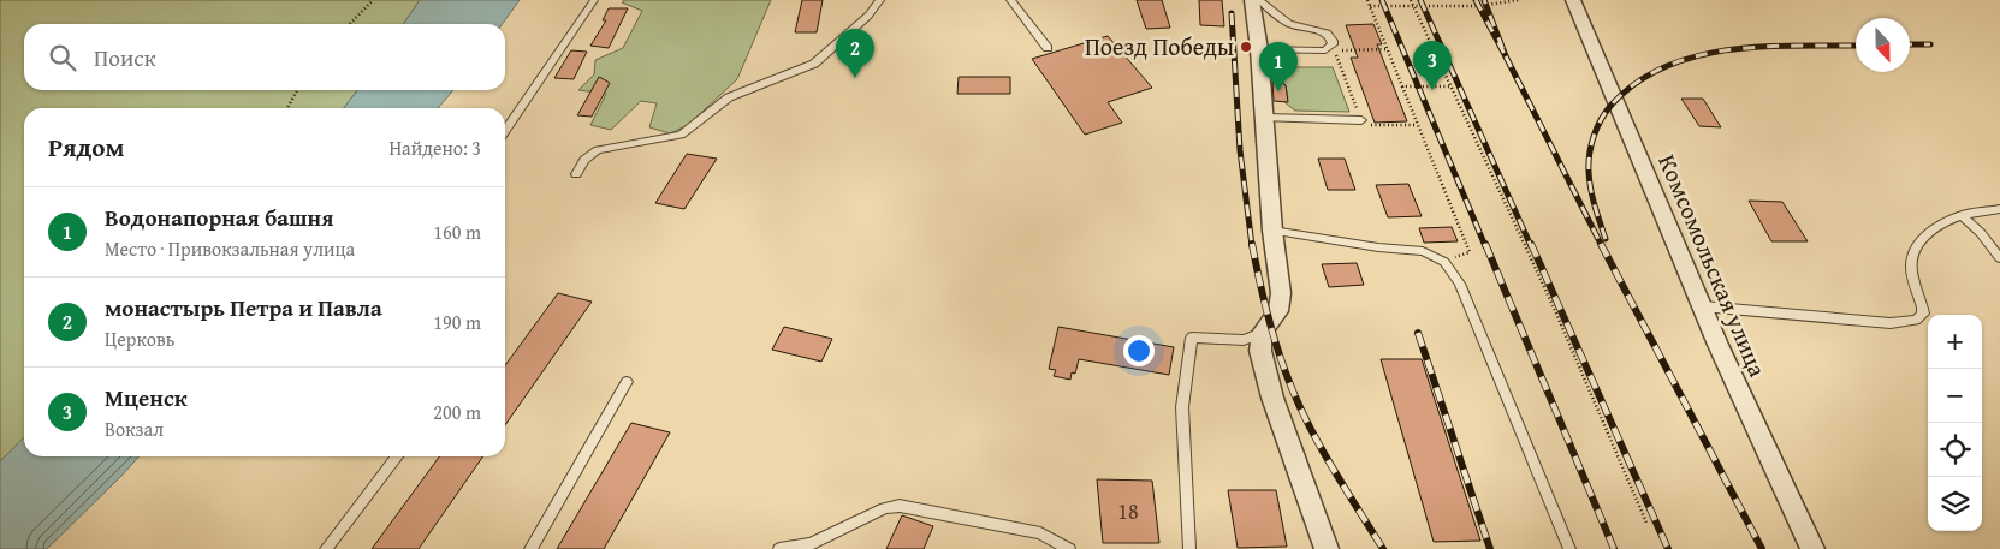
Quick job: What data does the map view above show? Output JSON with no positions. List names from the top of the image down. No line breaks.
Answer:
{"streets":{"street":["Комсомольская улица"]},"places":["Поезд Победы"],"house_numbers":["18"],"north":"bottom","page":{"search":"Поиск","pins":["2","3","1"],"heading":["Рядом","Найдено: 3"],"list":[{"mark":"1","name":"Водонапорная башня","note":"Место · Привокзальная улица","value":"160 m"},{"mark":"2","name":"монастырь Петра и Павла","note":"Церковь","value":"190 m"},{"mark":"3","name":"Мценск","note":"Вокзал","value":"200 m"}],"map_buttons":["+","−"]}}
